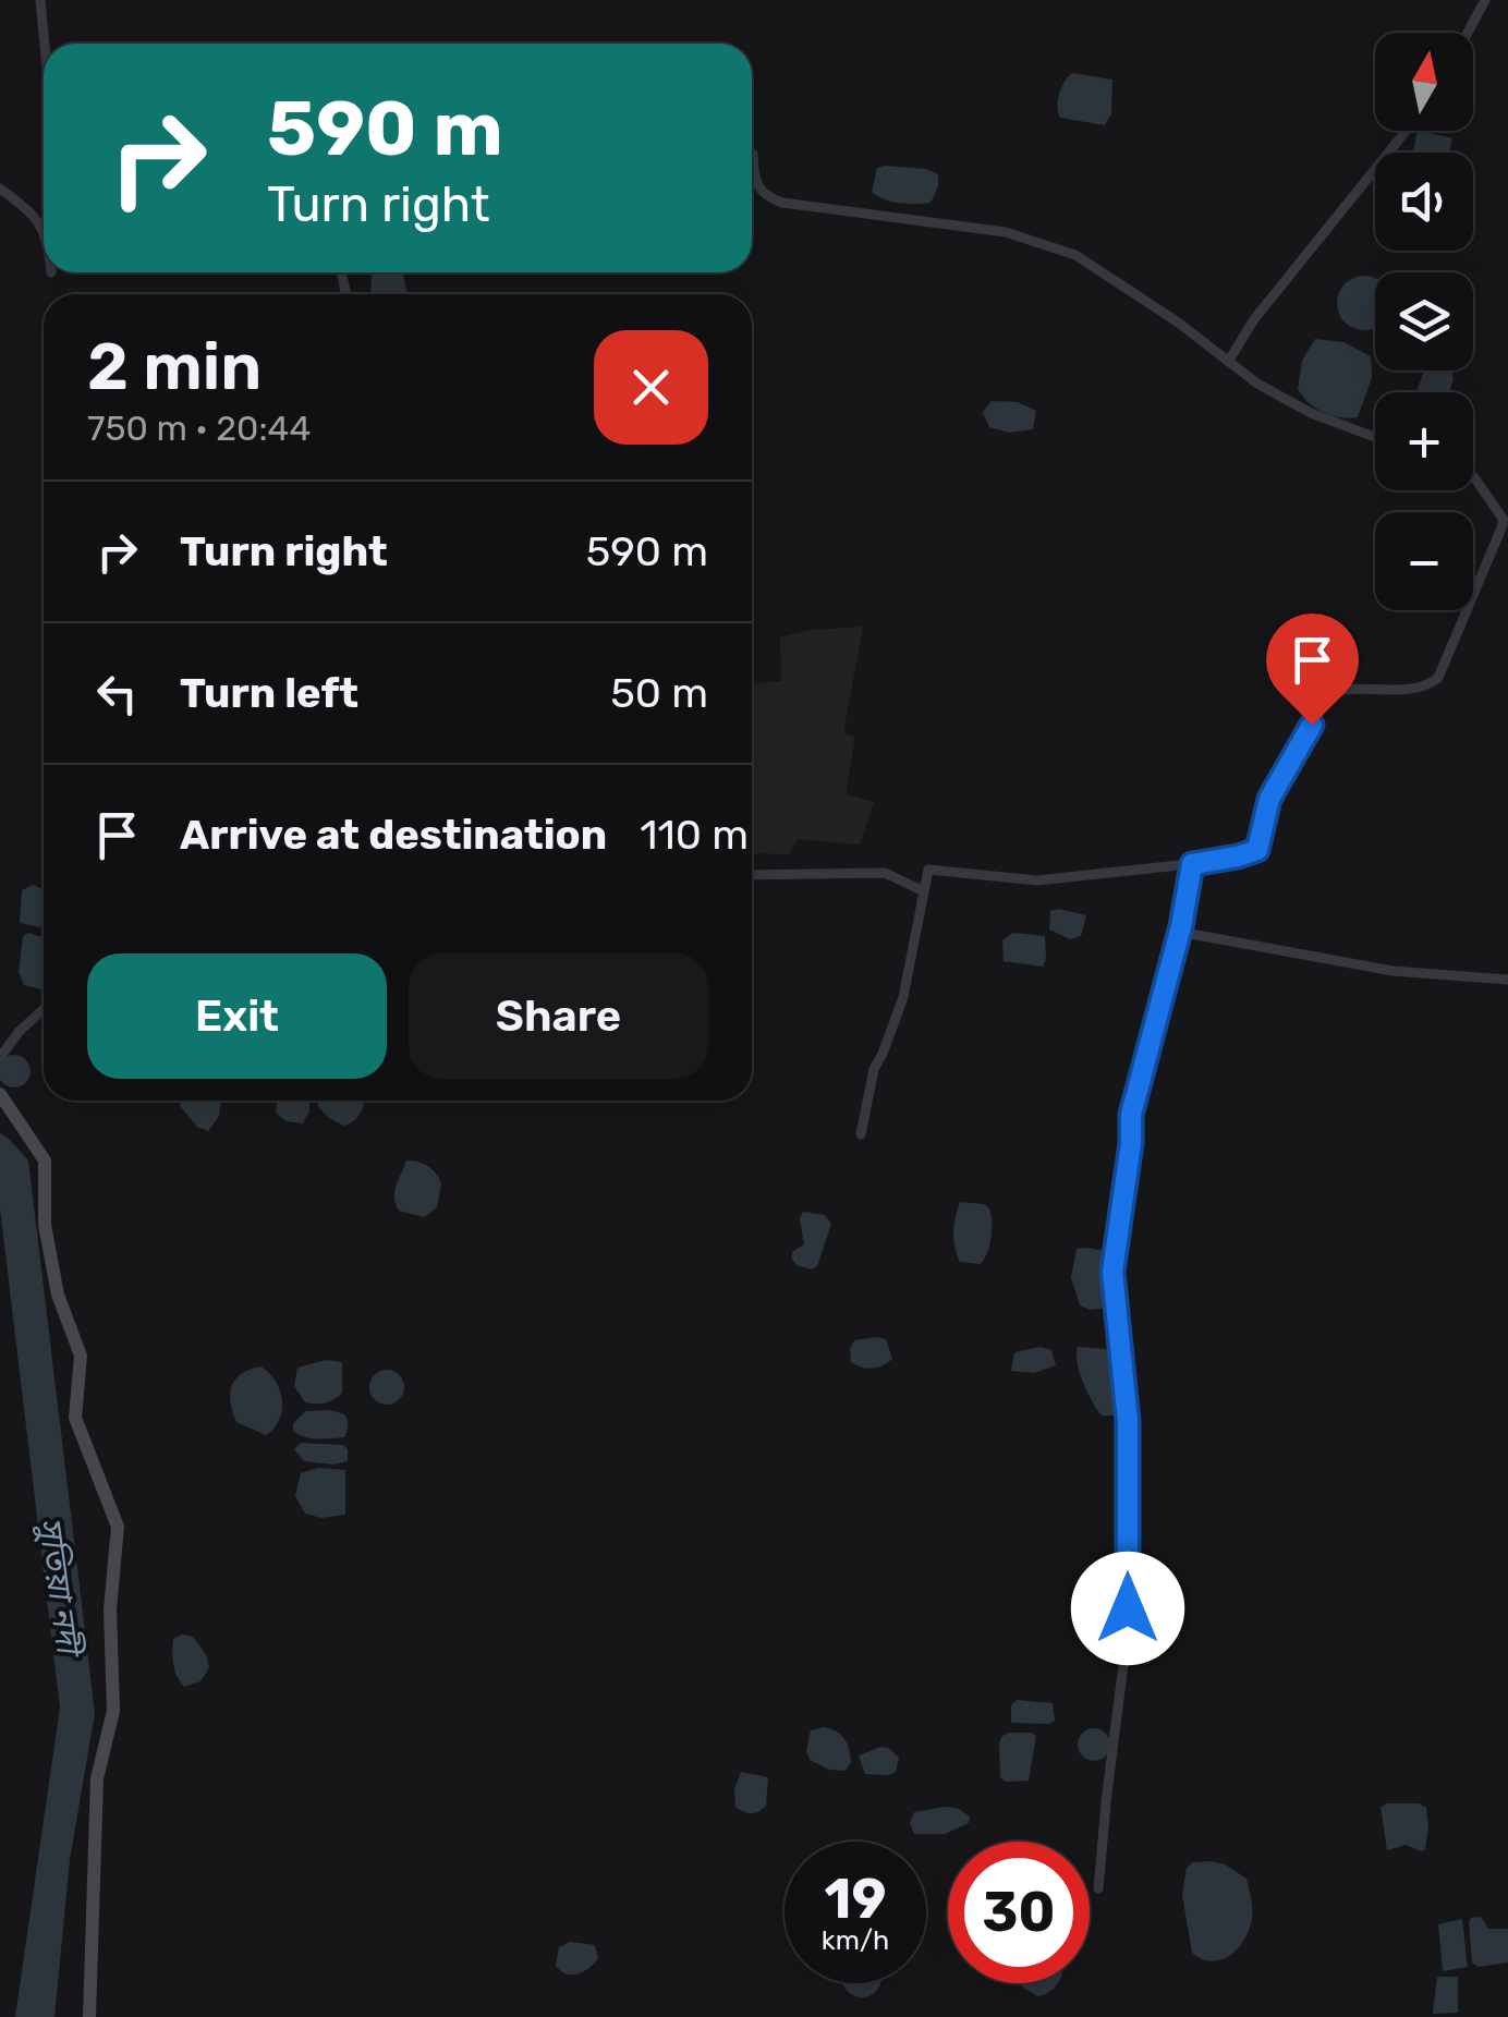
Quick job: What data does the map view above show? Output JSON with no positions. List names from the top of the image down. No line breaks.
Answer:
{"water":["সুতিয়া নদী"],"north":"top","page":{"map_buttons":["+","−"],"turn":["590 m","Turn right"],"heading":["2 min","750 m · 20:44"],"list":[{"name":"Turn right","value":"590 m"},{"name":"Turn left","value":"50 m"},{"name":"Arrive at destination","value":"110 m"}],"buttons":["Exit","Share"],"speed":"19 km/h","limit":"30"}}
